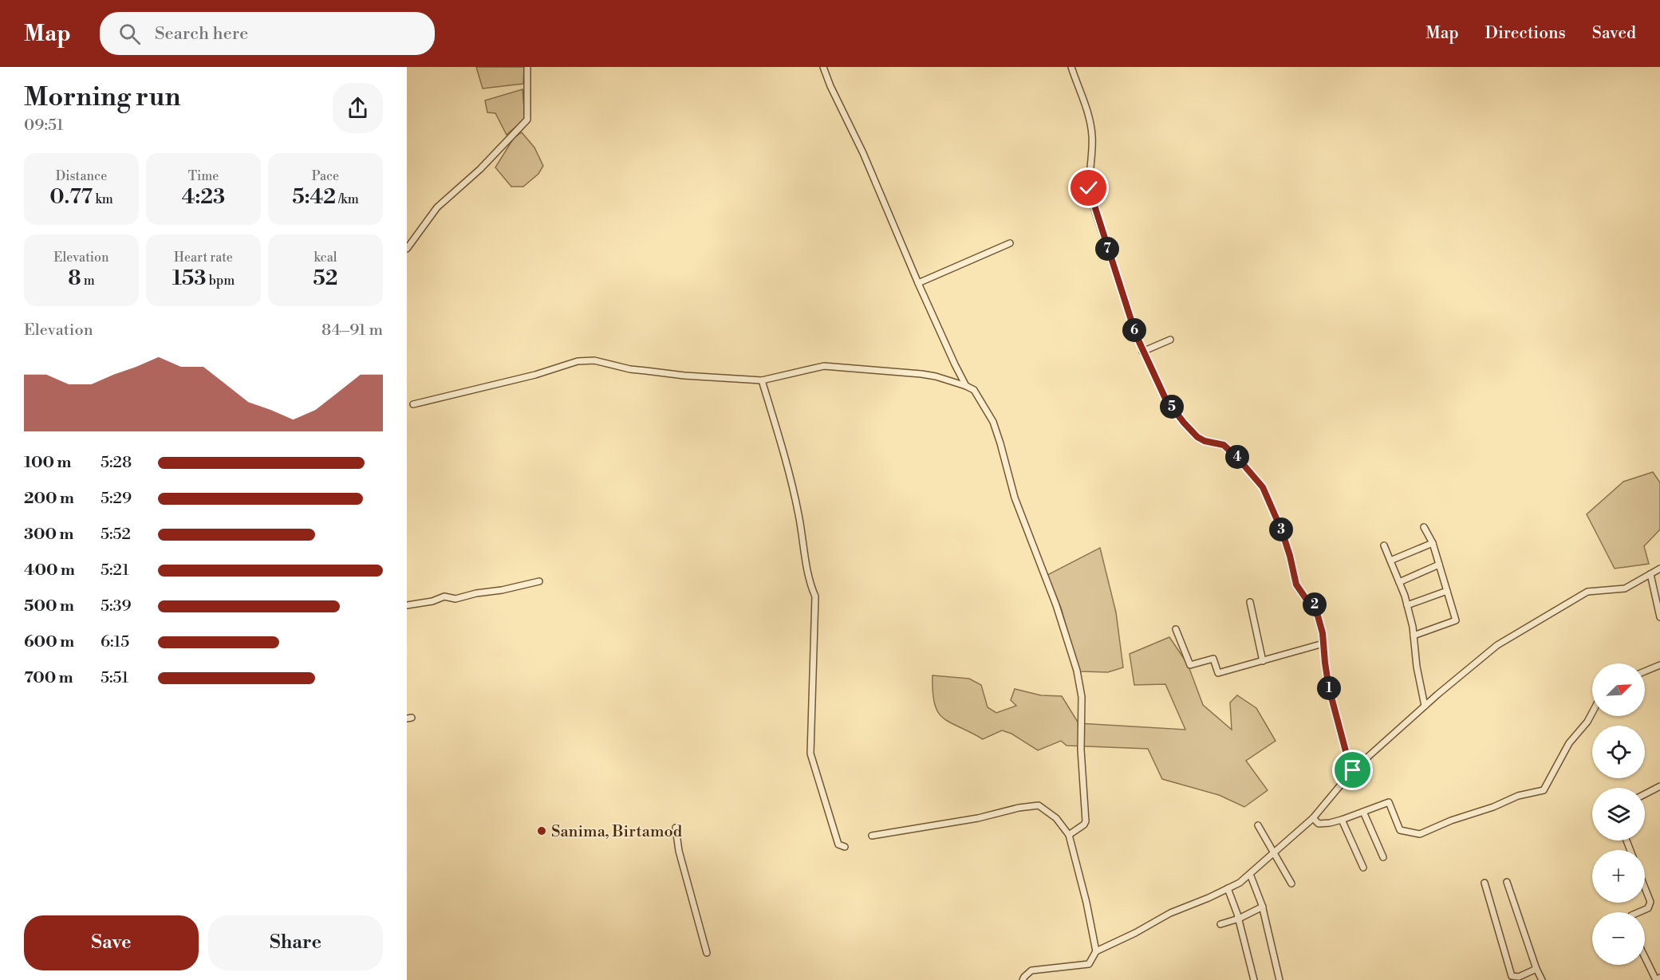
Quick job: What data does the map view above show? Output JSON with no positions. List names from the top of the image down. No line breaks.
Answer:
{"places":["Sanima, Birtamod"],"north":"top right","page":{"header":"Map","search":"Search here","nav":["Map","Directions","Saved"],"heading":["Morning run","09:51"],"stats":[["Distance","0.77 km"],["Time","4:23"],["Pace","5:42 /km"],["Elevation","8 m"],["Heart rate","153 bpm"],["kcal","52"]],"pins":["7","6","5","4","3","2","1"],"chart":["Elevation","84–91 m"],"list":[{"name":"100 m","note":"5:28"},{"name":"200 m","note":"5:29"},{"name":"300 m","note":"5:52"},{"name":"400 m","note":"5:21"},{"name":"500 m","note":"5:39"},{"name":"600 m","note":"6:15"},{"name":"700 m","note":"5:51"}],"map_buttons":["+","−"],"buttons":["Save","Share"]}}
